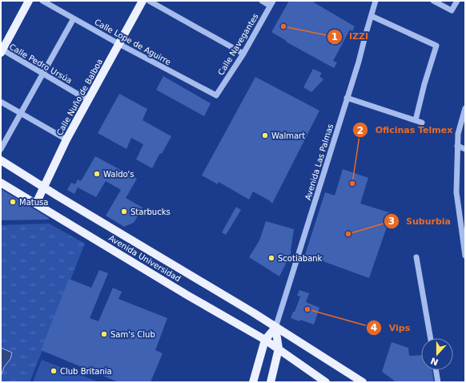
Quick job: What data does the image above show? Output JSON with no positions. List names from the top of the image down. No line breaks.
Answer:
{"streets":{"main road":["Calle Nuño de Balboa","Avenida Universidad"],"street":["Calle Lope de Aguirre","Calle Navegantes","Calle Pedro Ursúa","Avenida Las Palmas"]},"crossings":[["Calle Lope de Aguirre","Calle Navegantes"],["Calle Lope de Aguirre","Calle Nuño de Balboa"],["Calle Pedro Ursúa","Calle Nuño de Balboa"],["Calle Nuño de Balboa","Avenida Universidad"],["Avenida Las Palmas","Avenida Universidad"]],"places":["IZZI","Walmart","Waldo's","Oficinas Telmex","Matusa","Starbucks","Suburbia","Scotiabank","Vips","Sam's Club","Club Britania"],"north":"bottom"}
